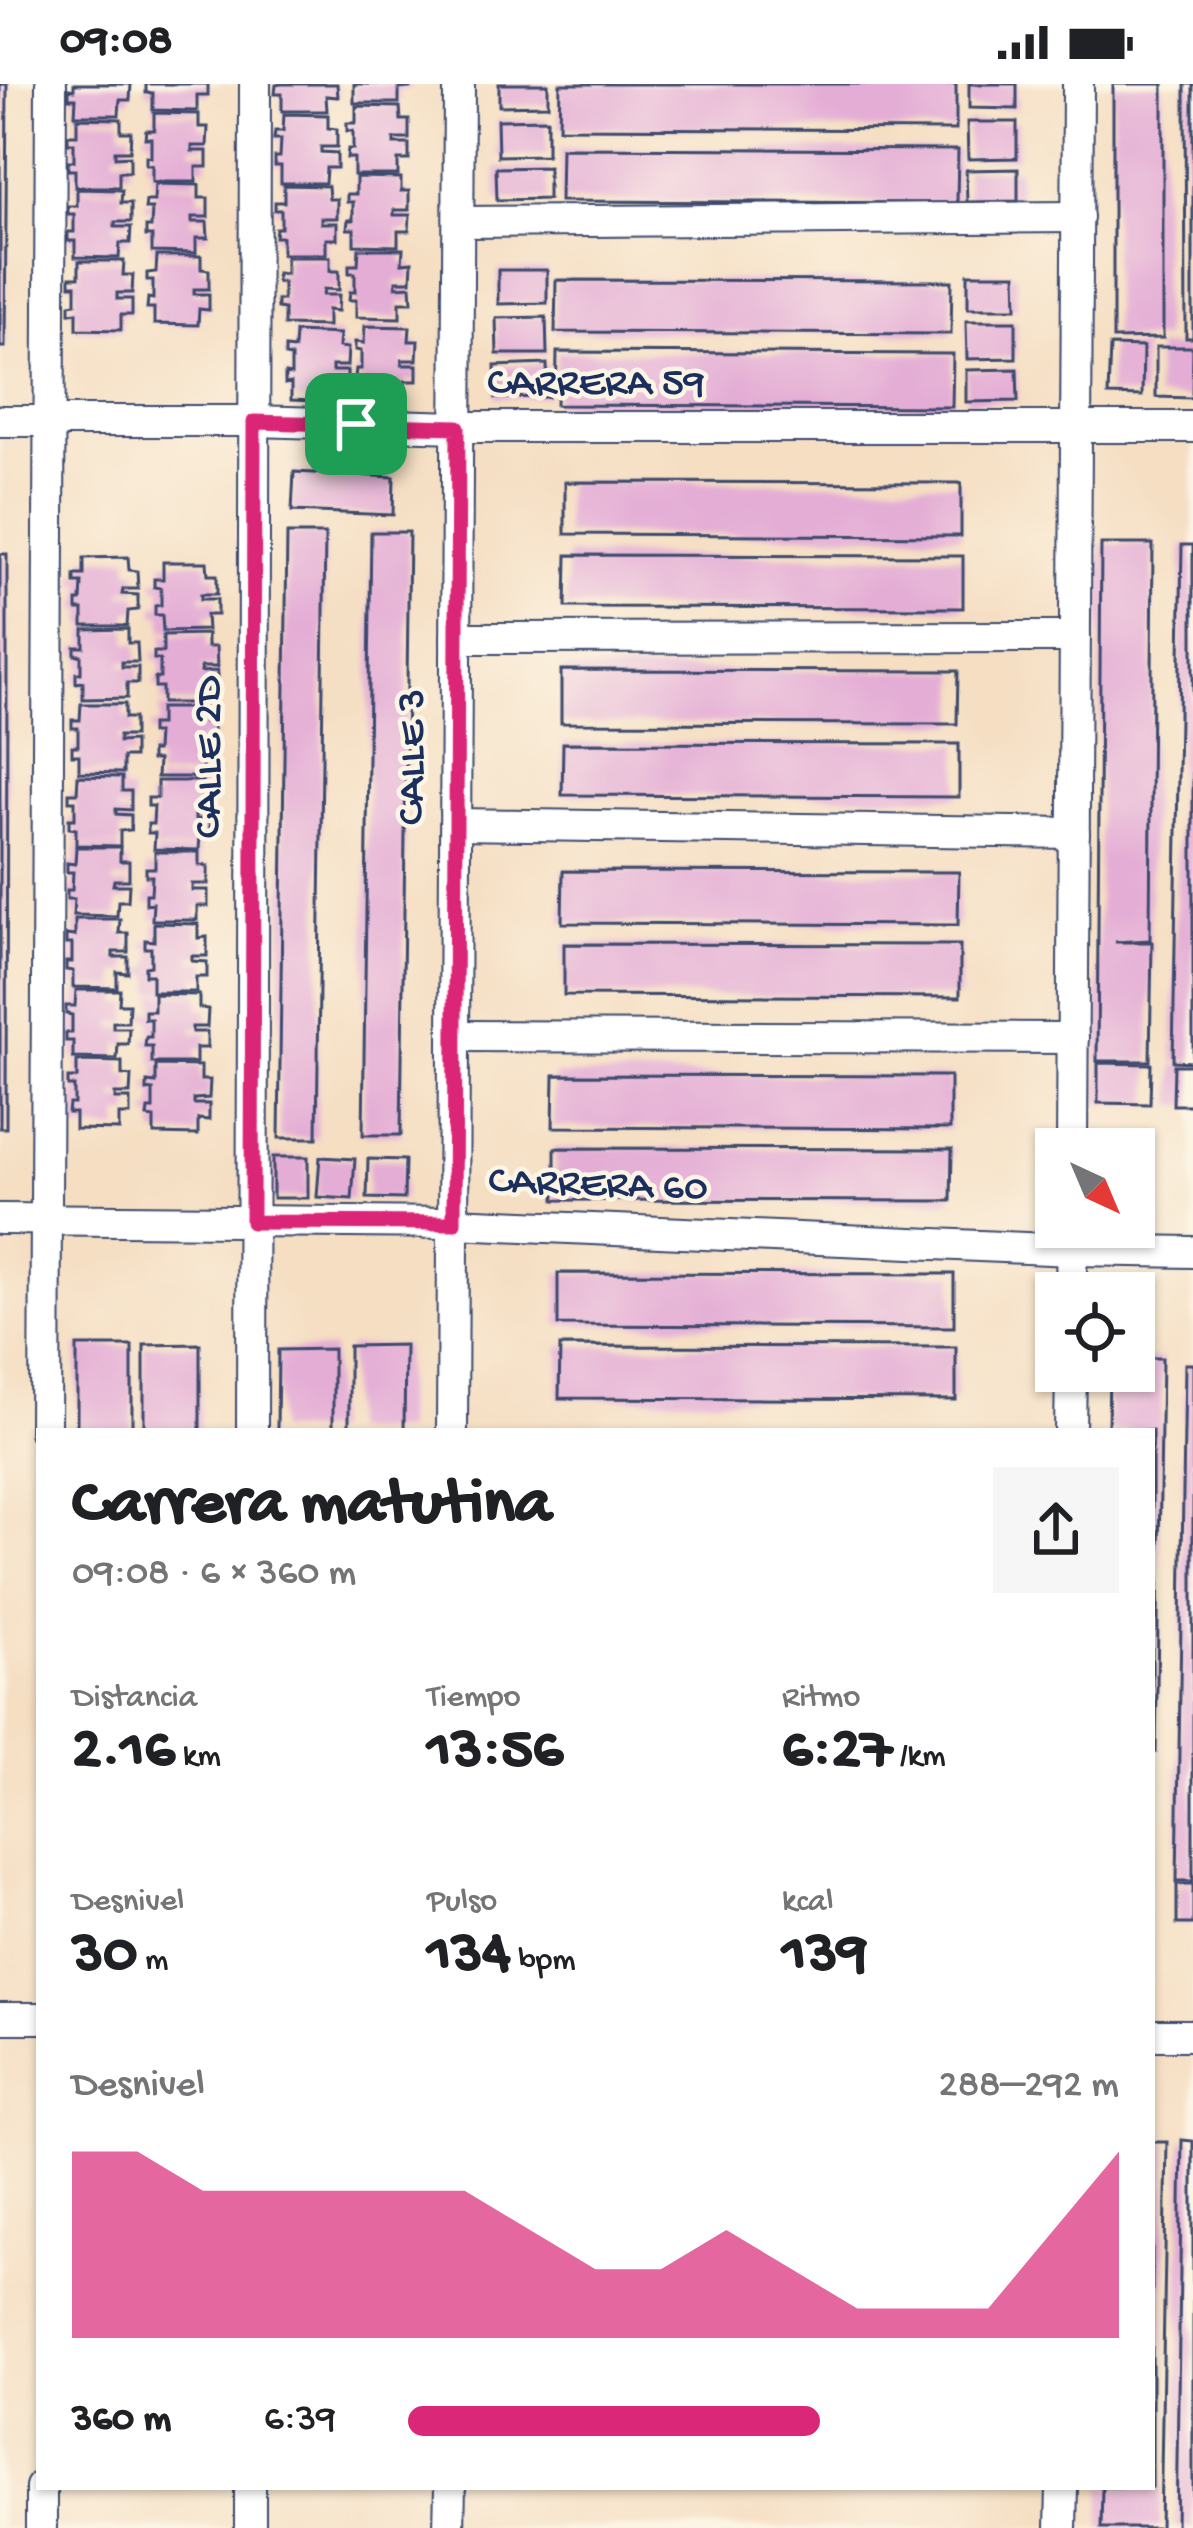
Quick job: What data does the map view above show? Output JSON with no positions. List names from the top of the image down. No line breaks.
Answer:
{"streets":{"street":["CARRERA 59","CALLE 2D","CALLE 3","CARRERA 60"]},"crossings":[["CARRERA 59","CALLE 2D"],["CARRERA 59","CALLE 3"],["CALLE 2D","CARRERA 60"],["CALLE 3","CARRERA 60"]],"north":"bottom right","page":{"status":"09:08","heading":["Carrera matutina","09:08 · 6 × 360 m"],"stats":[["Distancia","2.16 km"],["Tiempo","13:56"],["Ritmo","6:27 /km"],["Desnivel","30 m"],["Pulso","134 bpm"],["kcal","139"]],"chart":["Desnivel","288–292 m"],"list":[{"name":"360 m","note":"6:39"}]}}
